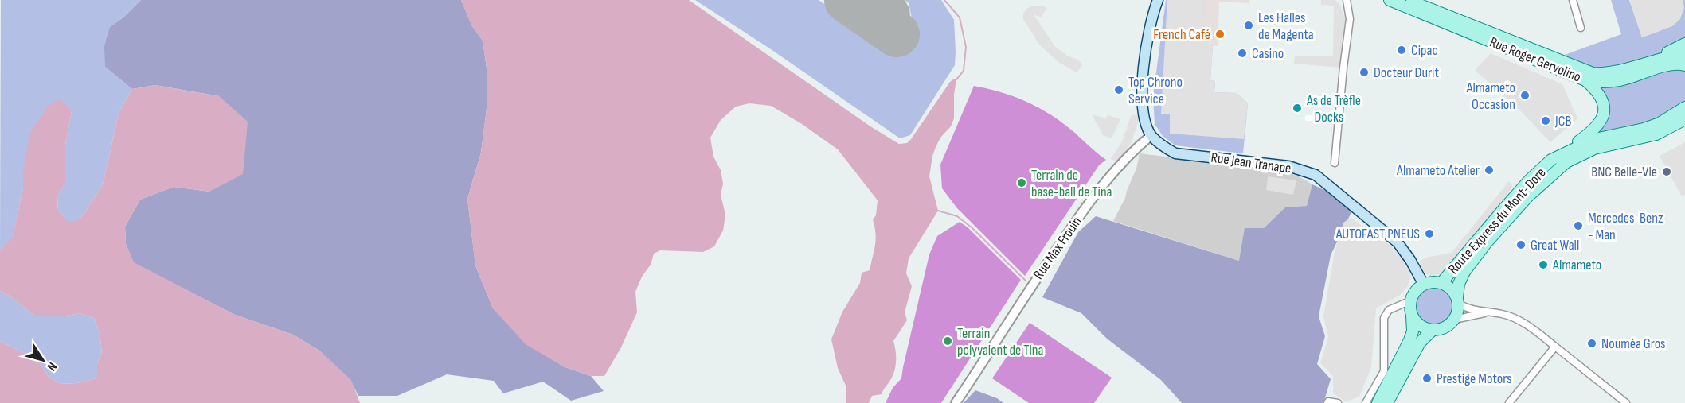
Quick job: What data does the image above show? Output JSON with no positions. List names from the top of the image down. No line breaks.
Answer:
{"streets":{"main road":["Rue Roger Gervolino","Rue Jean Tranape","Route Express du Mont-Dore"],"street":["Rue Max Frouin"]},"crossings":[["Rue Jean Tranape","Route Express du Mont-Dore"],["Rue Jean Tranape","Rue Max Frouin"]],"places":["Les Halles de Magenta","French Café","Cipac","Casino","Docteur Durit","Top Chrono Service","Almameto Occasion","As de Trèfle - Docks","JCB","Almameto Atelier","BNC Belle-Vie","Terrain de base-ball de Tina","Mercedes-Benz - Man","AUTOFAST PNEUS","Great Wall","Almameto","Terrain polyvalent de Tina","Nouméa Gros","Prestige Motors"],"north":"bottom right"}
